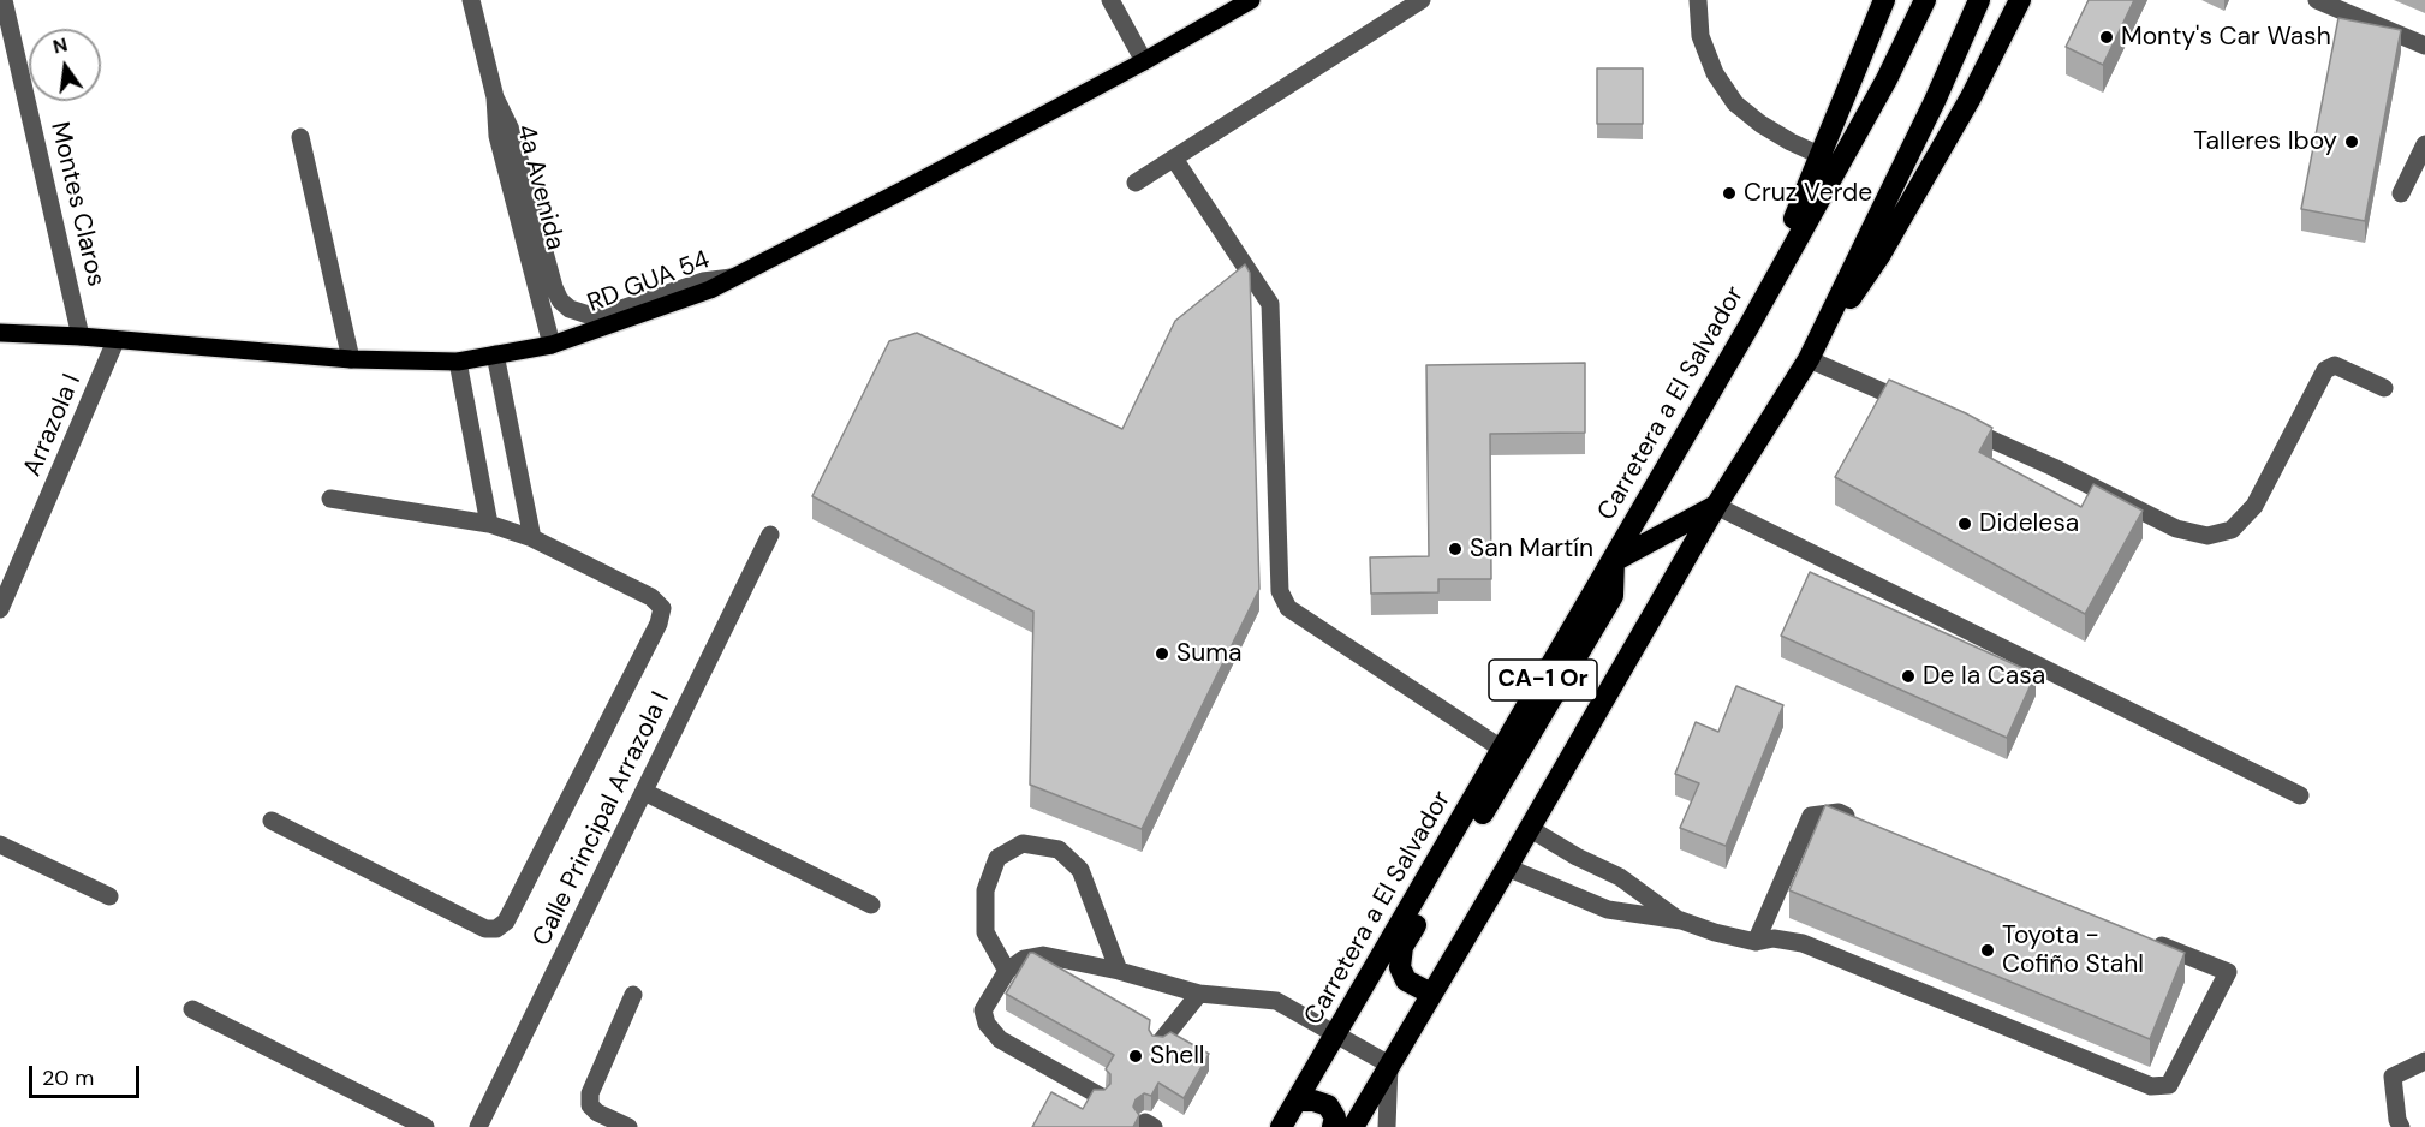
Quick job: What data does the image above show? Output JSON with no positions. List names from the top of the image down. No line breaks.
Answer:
{"streets":{"highway":["Carretera a El Salvador","CA-1 Or"],"main road":["RD GUA 54"],"street":["4a Avenida","Montes Claros","Arrazola I","Calle Principal Arrazola I"]},"crossings":[["4a Avenida","RD GUA 54"],["Montes Claros","RD GUA 54"],["RD GUA 54","Arrazola I"]],"places":["Monty's Car Wash","Talleres Iboy","Cruz Verde","Didelesa","San Martín","Suma","De la Casa","Toyota - Cofiño Stahl","Shell"],"scale_bar":"20 m","north":"top"}
